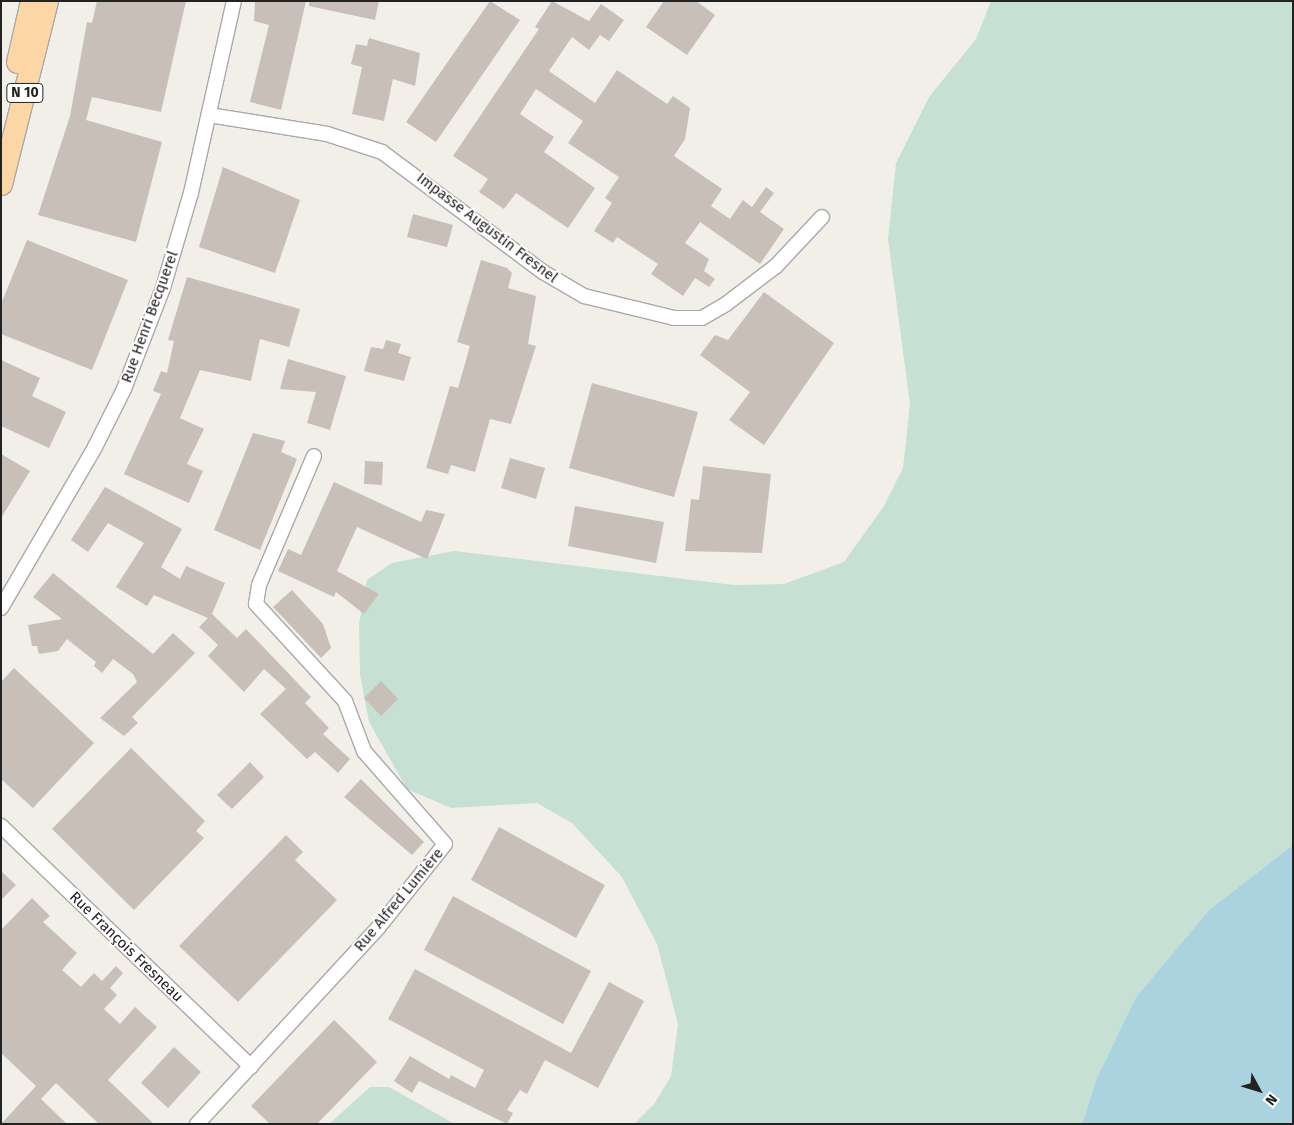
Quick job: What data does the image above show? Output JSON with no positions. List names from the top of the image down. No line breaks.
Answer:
{"streets":{"main road":["N 10"],"street":["Impasse Augustin Fresnel","Rue Henri Becquerel","Rue Alfred Lumière","Rue François Fresneau"]},"crossings":[["Impasse Augustin Fresnel","Rue Henri Becquerel"],["Rue Alfred Lumière","Rue François Fresneau"]],"north":"bottom right"}
